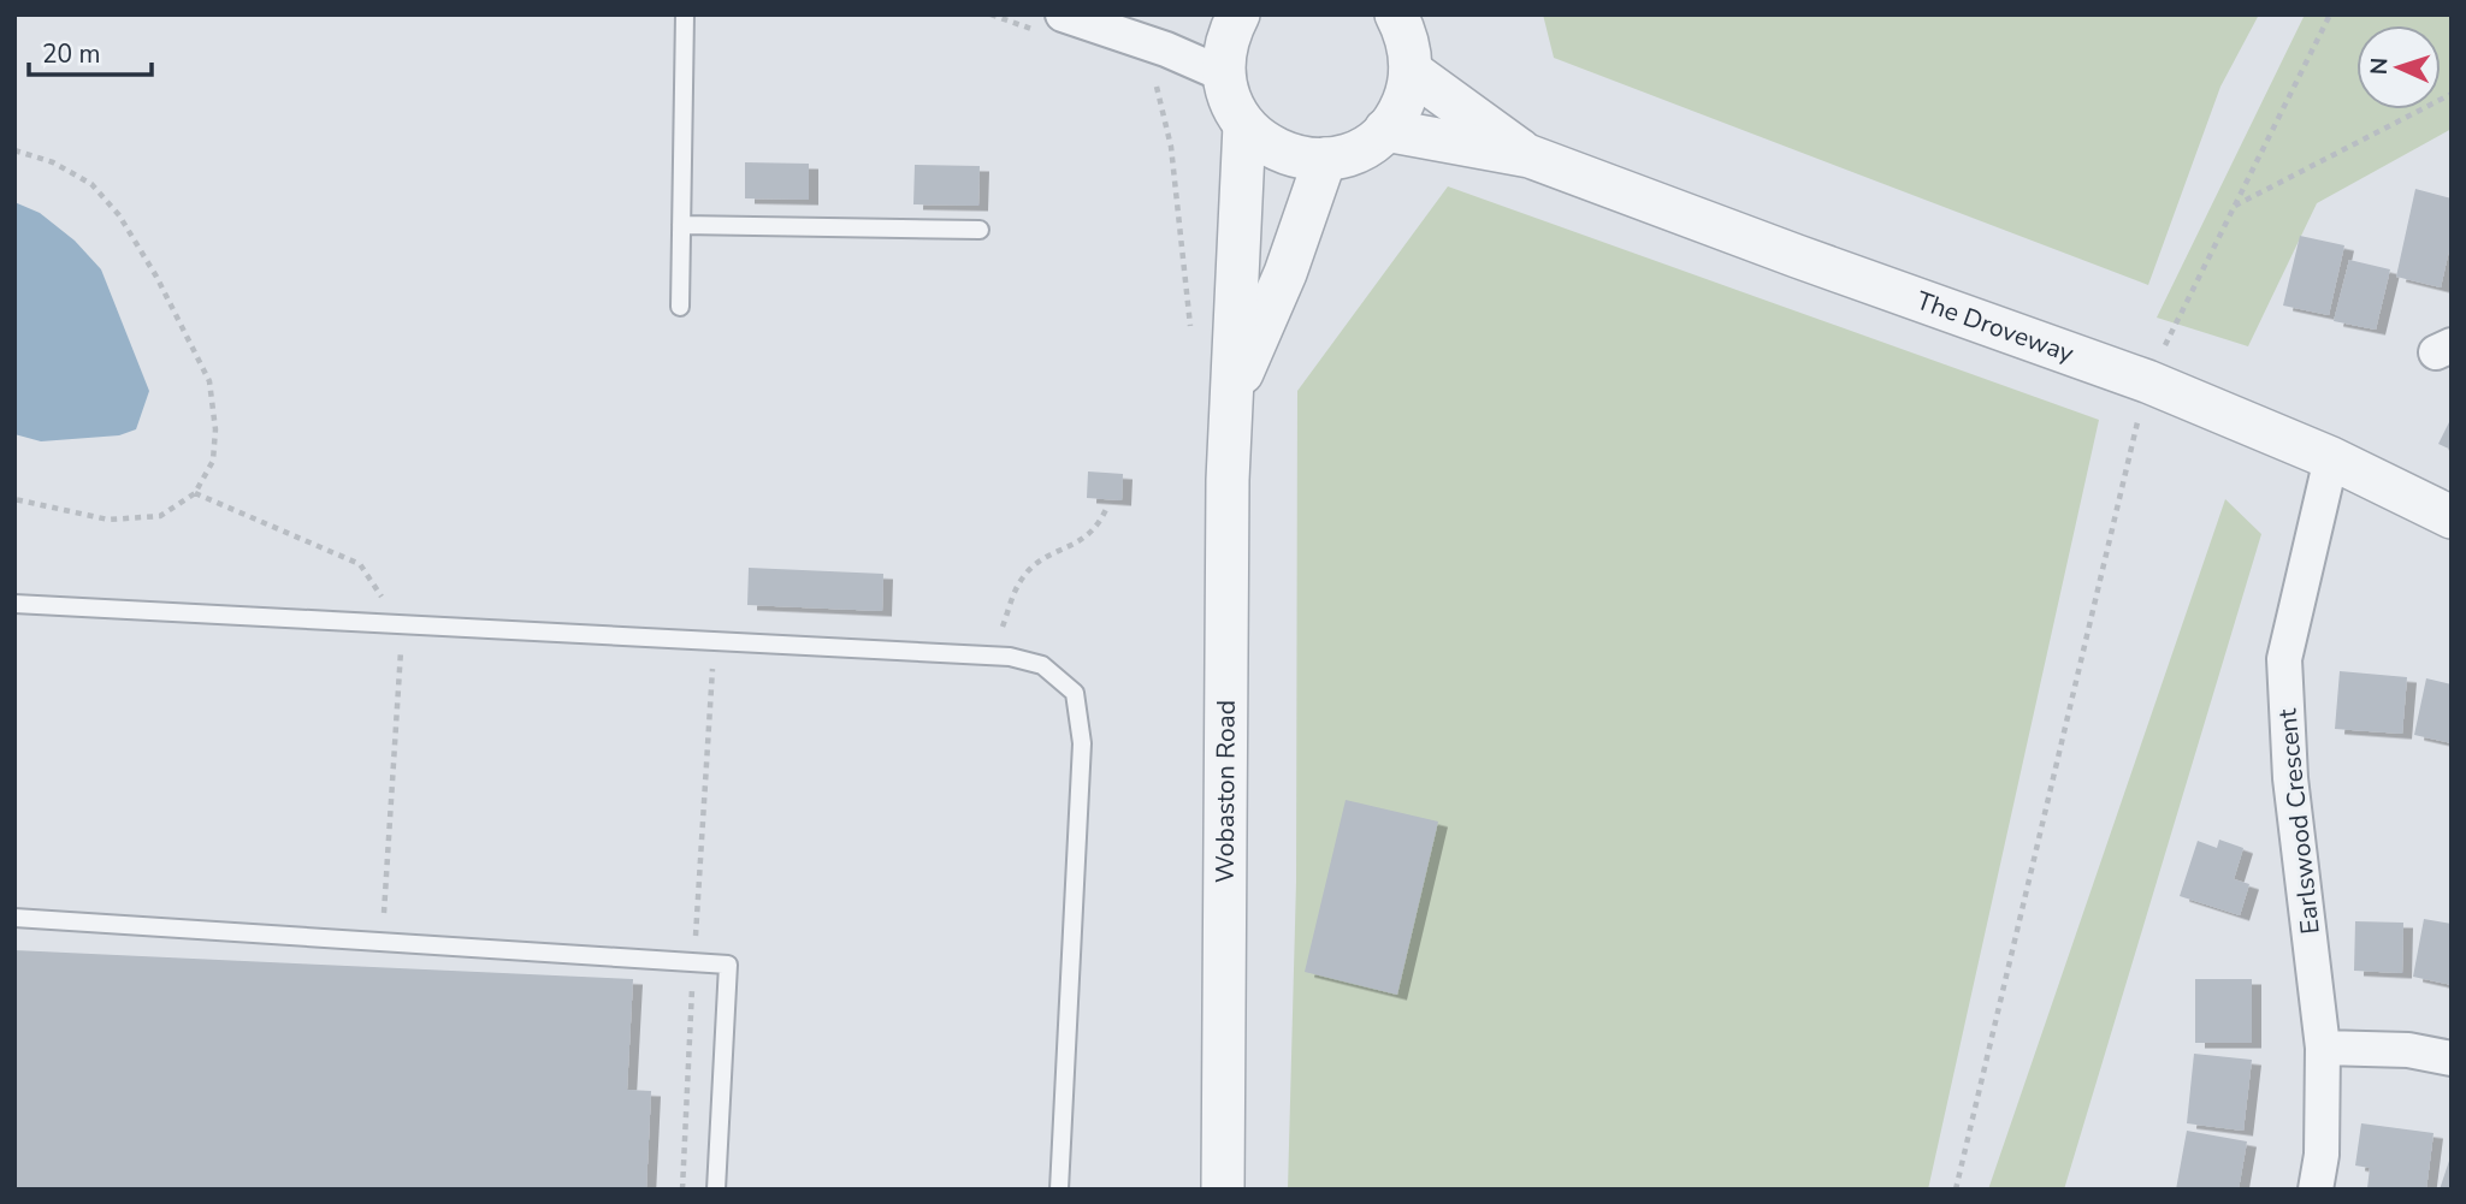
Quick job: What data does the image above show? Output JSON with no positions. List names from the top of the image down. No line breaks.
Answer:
{"streets":{"street":["The Droveway","Wobaston Road","Earlswood Crescent"]},"crossings":[["The Droveway","Earlswood Crescent"]],"scale_bar":"20 m","north":"left"}
